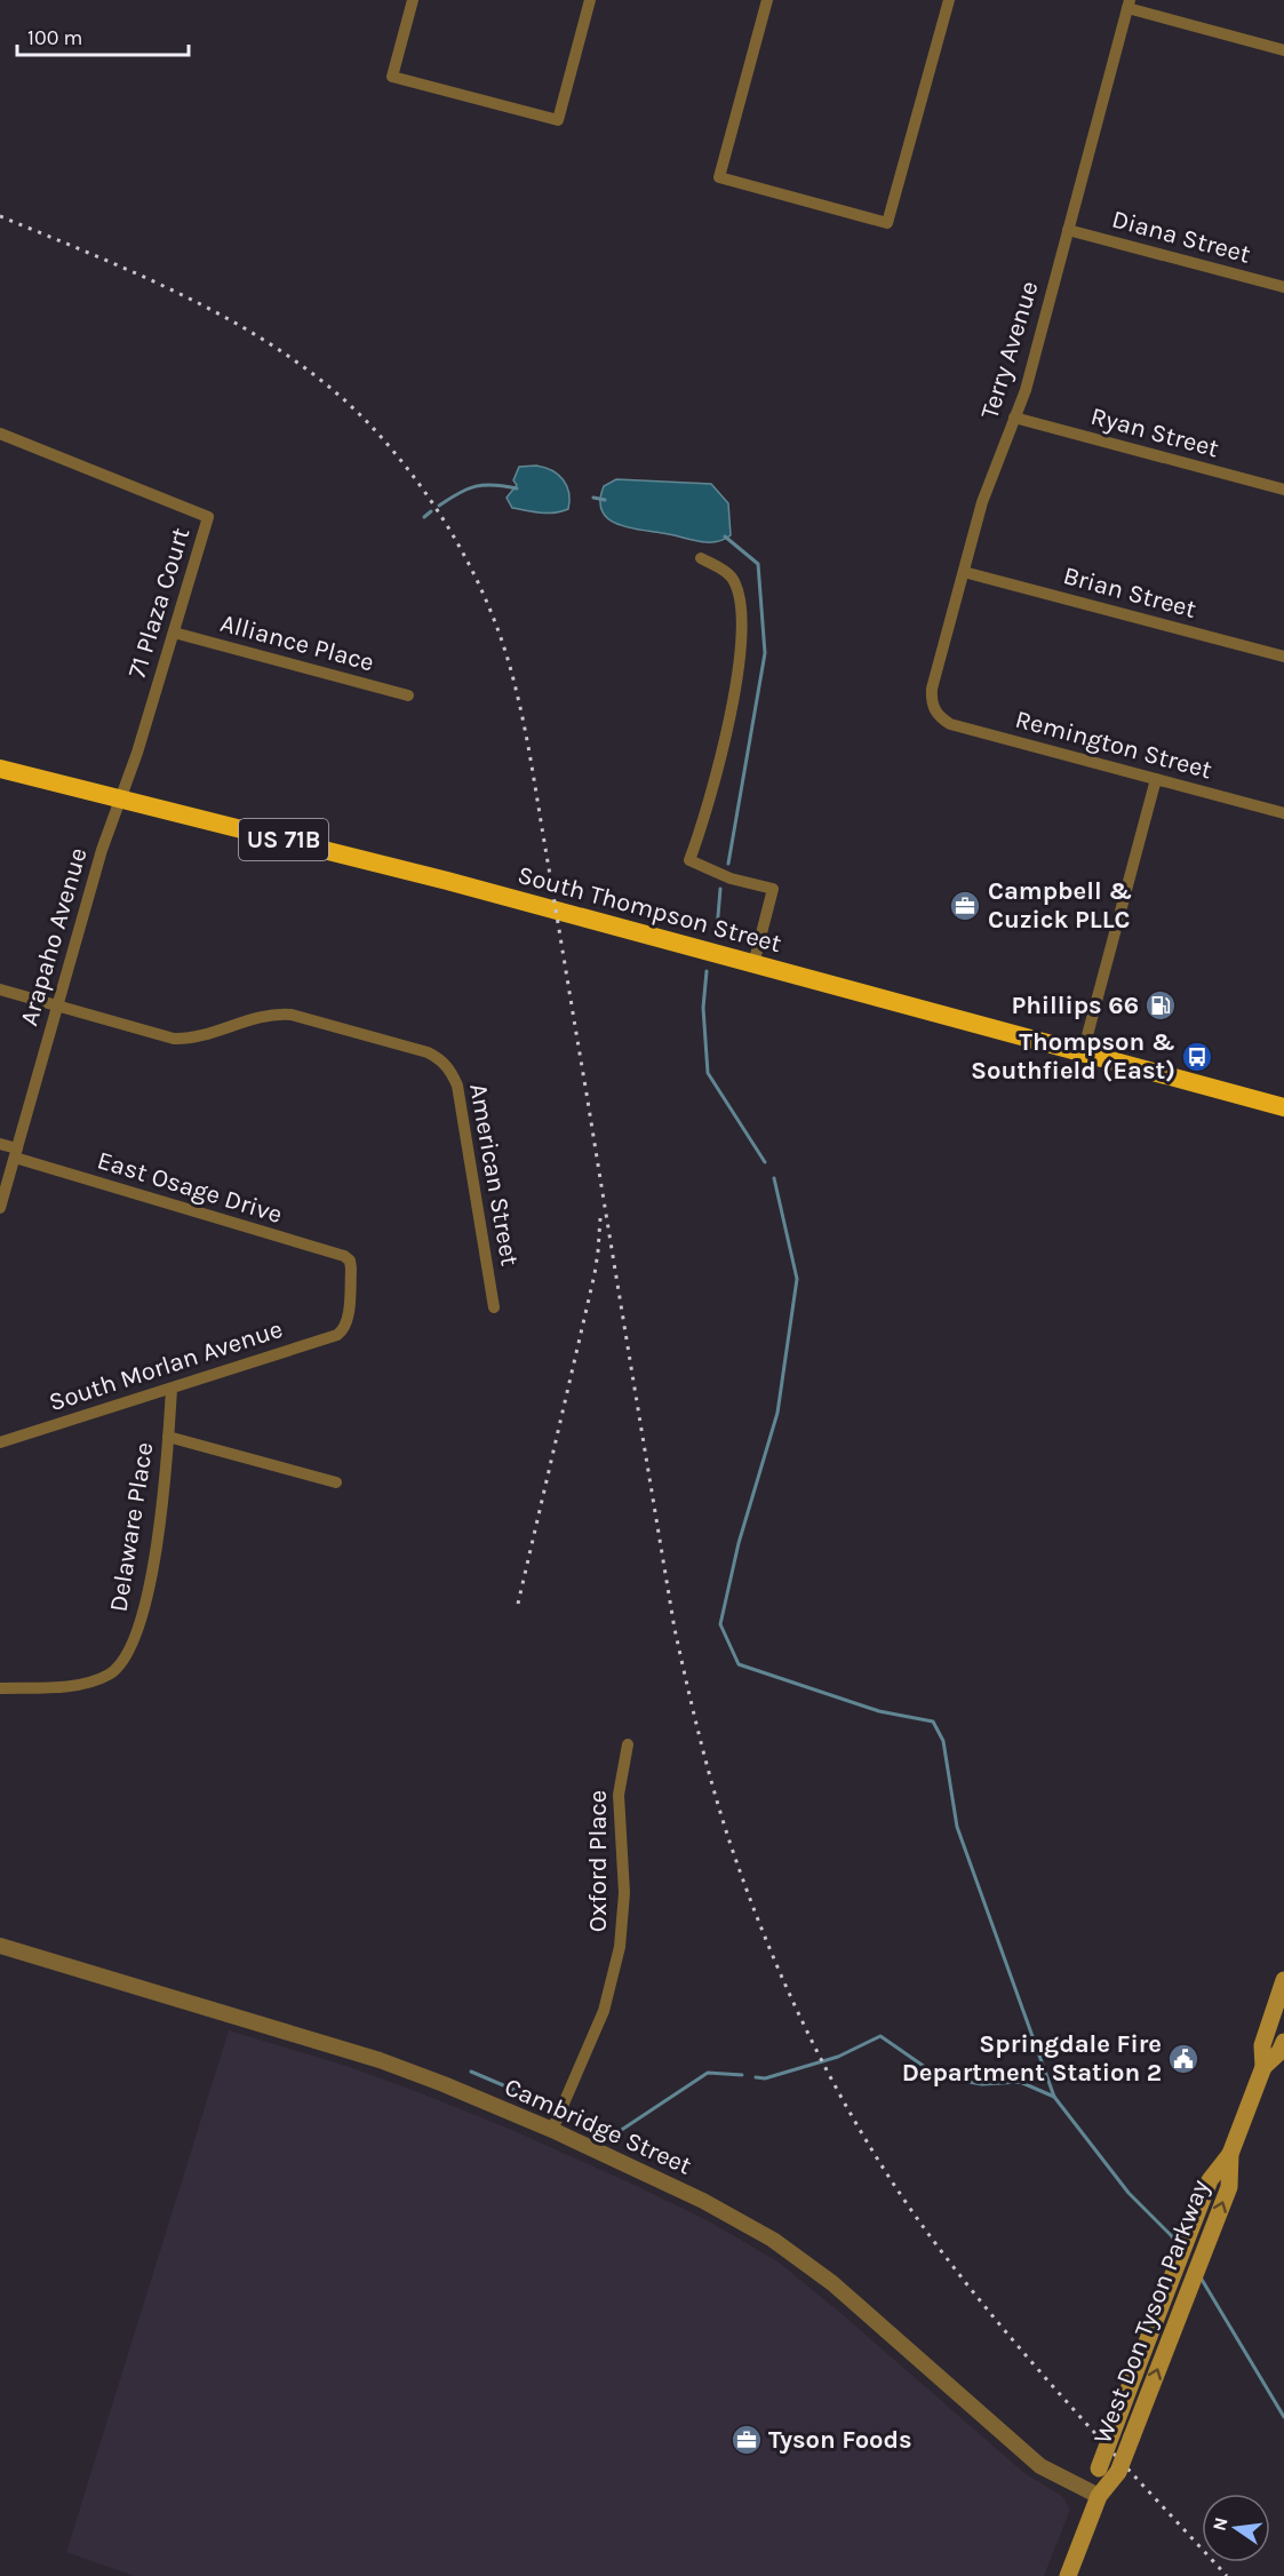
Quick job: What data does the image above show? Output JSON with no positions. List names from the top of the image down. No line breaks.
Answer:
{"streets":{"highway":["US 71B","South Thompson Street"],"main road":["West Don Tyson Parkway"],"street":["Diana Street","Terry Avenue","Ryan Street","Brian Street","71 Plaza Court","Alliance Place","Remington Street","Arapaho Avenue","American Street","East Osage Drive","South Morlan Avenue","Delaware Place","Oxford Place","Cambridge Street"]},"crossings":[["Diana Street","Terry Avenue"],["Terry Avenue","Ryan Street"],["Terry Avenue","Brian Street"],["Terry Avenue","Remington Street"],["71 Plaza Court","Alliance Place"],["71 Plaza Court","South Thompson Street"],["71 Plaza Court","Arapaho Avenue"],["South Thompson Street","Arapaho Avenue"],["Arapaho Avenue","American Street"],["Arapaho Avenue","East Osage Drive"],["East Osage Drive","South Morlan Avenue"],["South Morlan Avenue","Delaware Place"],["Oxford Place","Cambridge Street"],["Cambridge Street","West Don Tyson Parkway"]],"places":{"office":["Campbell & Cuzick PLLC","Tyson Foods"],"fuel station":["Phillips 66"],"bus stop":["Thompson & Southfield (East)"],"public building":["Springdale Fire Department Station 2"]},"scale_bar":"100 m","north":"left"}
